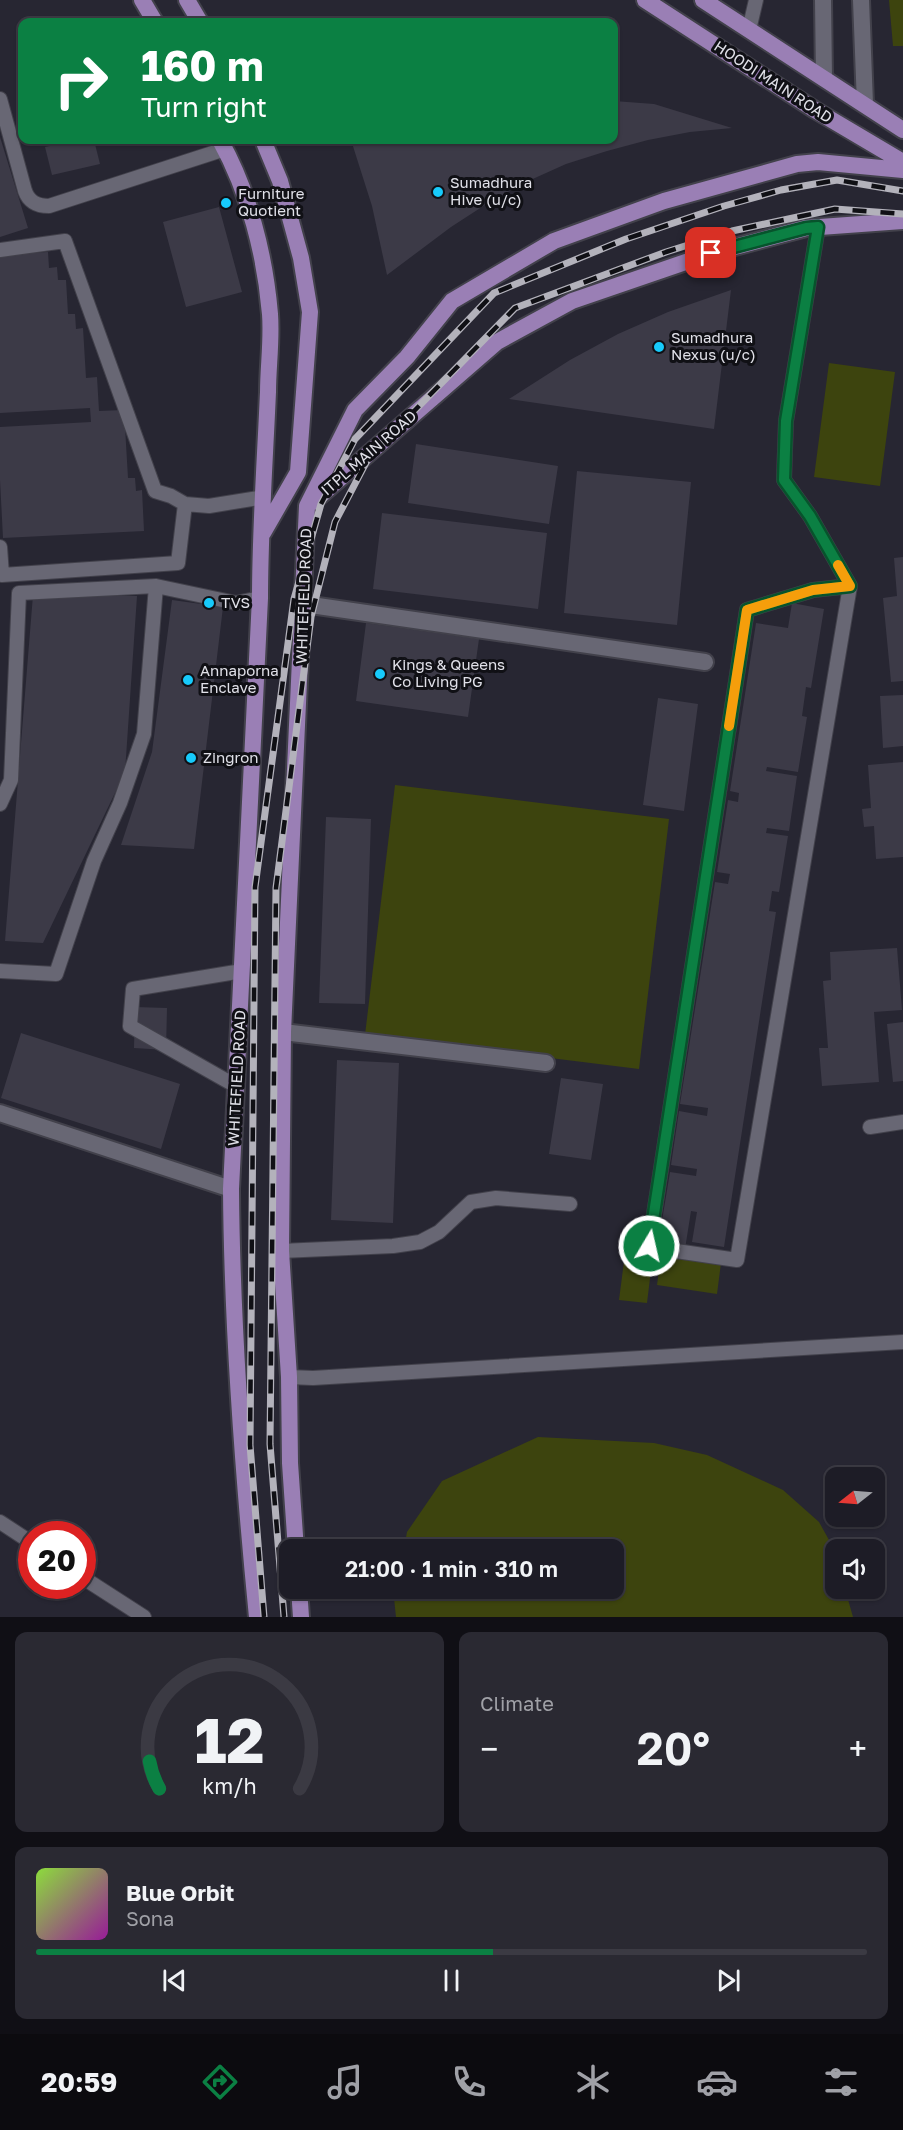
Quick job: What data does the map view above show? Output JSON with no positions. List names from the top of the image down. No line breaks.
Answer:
{"streets":{"main road":["HOODI MAIN ROAD","ITPL MAIN ROAD","WHITEFIELD ROAD"]},"crossings":[["ITPL MAIN ROAD","WHITEFIELD ROAD"]],"places":["Sumadhura Hive (u/c)","Furniture Quotient","Sumadhura Nexus (u/c)","TVS","Kings & Queens Co Living PG","Annaporna Enclave","Zingron"],"north":"left","page":{"turn":["160 m","Turn right"],"limit":"20","trip":"21:00 · 1 min · 310 m","tile":"Climate","heat":["−","20°","+"],"song":["Blue Orbit","Sona"],"tabs":"20:59","gauge":["12","km/h"]}}
